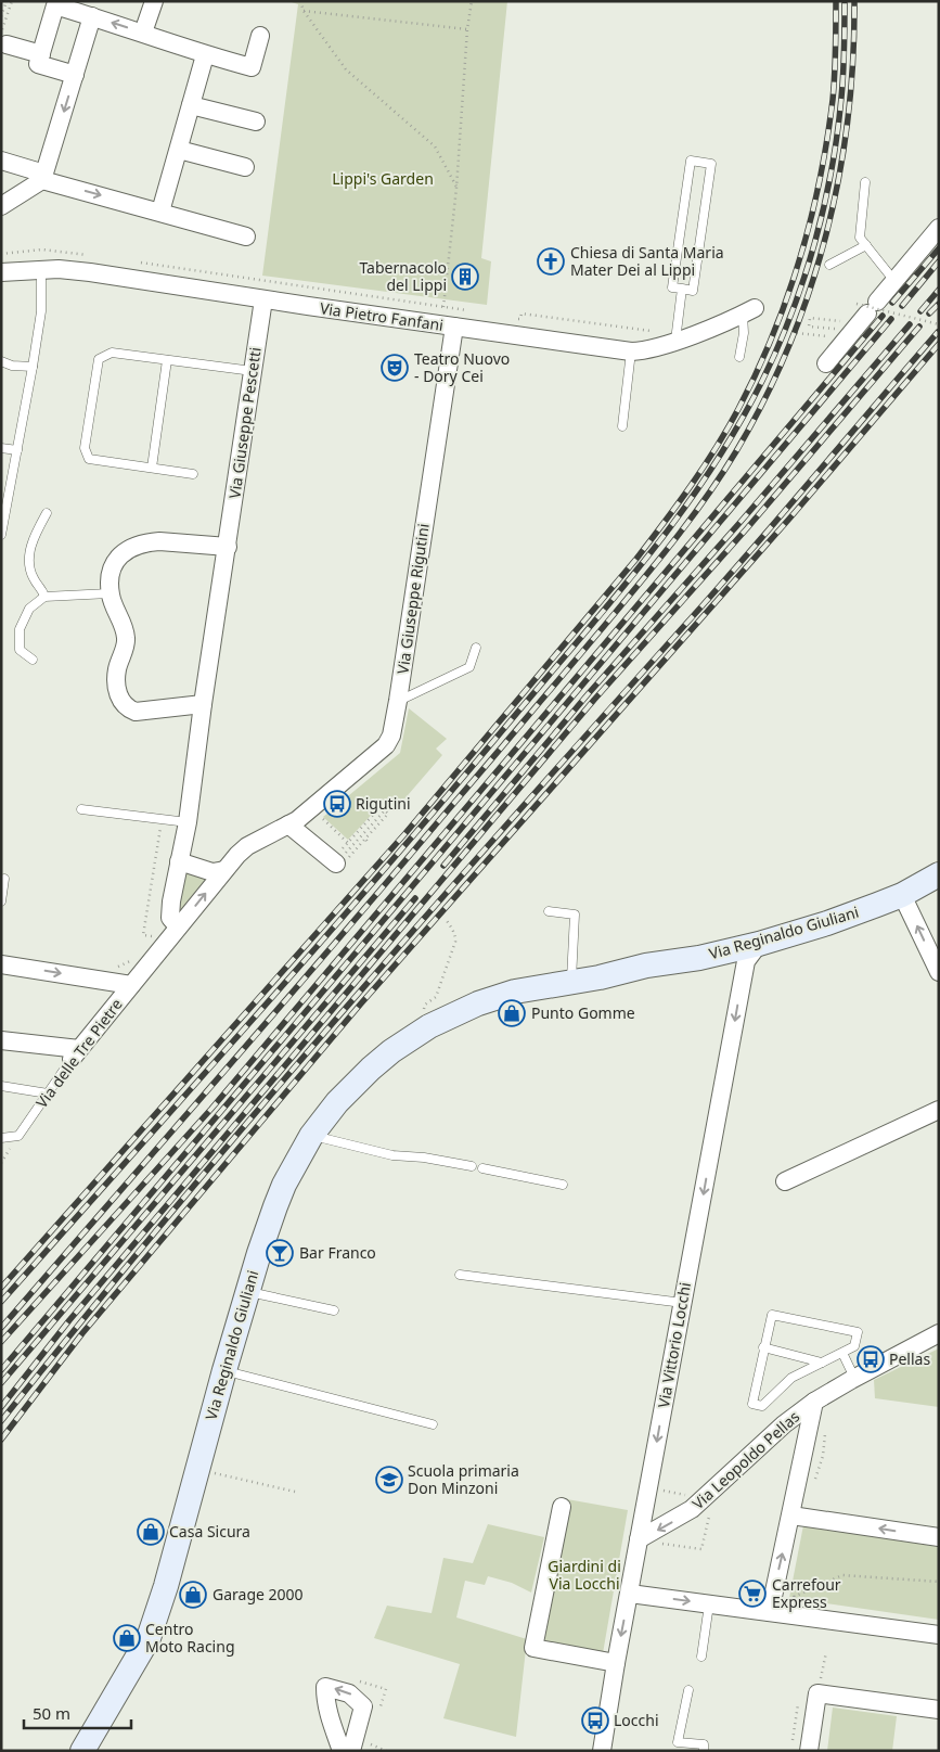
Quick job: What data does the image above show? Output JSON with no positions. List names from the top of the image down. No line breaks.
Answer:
{"streets":{"main road":["Via Reginaldo Giuliani"],"street":["Via Pietro Fanfani","Via Giuseppe Pescetti","Via Giuseppe Rigutini","Via delle Tre Pietre","Via Vittorio Locchi","Via Leopoldo Pellas"]},"crossings":[["Via Pietro Fanfani","Via Giuseppe Pescetti"],["Via Pietro Fanfani","Via Giuseppe Rigutini"],["Via Giuseppe Pescetti","Via Giuseppe Rigutini"],["Via Giuseppe Rigutini","Via delle Tre Pietre"],["Via Reginaldo Giuliani","Via Vittorio Locchi"],["Via Vittorio Locchi","Via Leopoldo Pellas"]],"one_way":["Via Vittorio Locchi","Via Leopoldo Pellas"],"parks":["Lippi's Garden","Giardini di Via Locchi"],"places":{"church":["Chiesa di Santa Maria Mater Dei al Lippi"],"building":["Tabernacolo del Lippi"],"theatre":["Teatro Nuovo - Dory Cei"],"bus stop":["Rigutini","Pellas","Locchi"],"shop":["Punto Gomme","Casa Sicura","Garage 2000","Centro Moto Racing"],"bar":["Bar Franco"],"school or university":["Scuola primaria Don Minzoni"],"supermarket":["Carrefour Express"]},"scale_bar":"50 m"}
